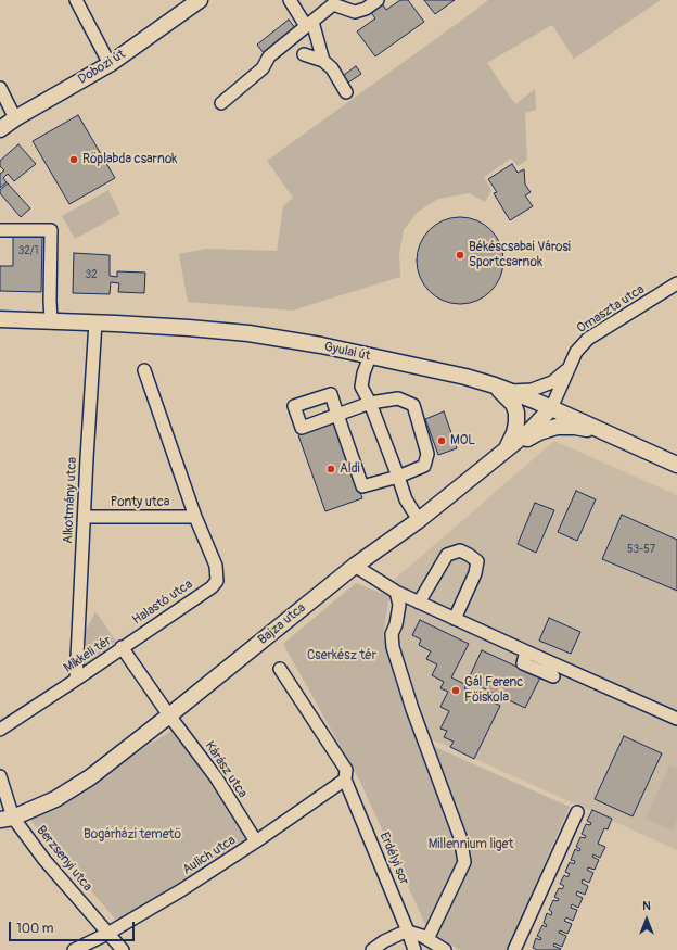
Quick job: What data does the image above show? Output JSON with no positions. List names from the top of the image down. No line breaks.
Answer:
{"streets":{"main road":["Dobozi út","Gyulai út","Bajza utca"],"street":["Omaszta utca","Alkotmány utca","Ponty utca","Halastó utca","Mikkeli tér","Kárász utca","Aulich utca","Berzsenyi utca","Erdélyi sor"]},"crossings":[["Omaszta utca","Gyulai út"],["Omaszta utca","Bajza utca"],["Gyulai út","Alkotmány utca"],["Gyulai út","Bajza utca"],["Alkotmány utca","Ponty utca"],["Alkotmány utca","Mikkeli tér"],["Ponty utca","Halastó utca"],["Halastó utca","Mikkeli tér"],["Bajza utca","Mikkeli tér"],["Bajza utca","Kárász utca"],["Bajza utca","Berzsenyi utca"],["Mikkeli tér","Kárász utca"],["Kárász utca","Aulich utca"],["Aulich utca","Berzsenyi utca"],["Aulich utca","Erdélyi sor"]],"parks":["Cserkész tér","Bogárházi temető","Millennium liget"],"places":["Röplabda csarnok","Békéscsabai Városi Sportcsarnok","MOL","Aldi","Gál Ferenc Főiskola"],"house_numbers":["32/1","32","53-57"],"scale_bar":"100 m","north":"top"}
